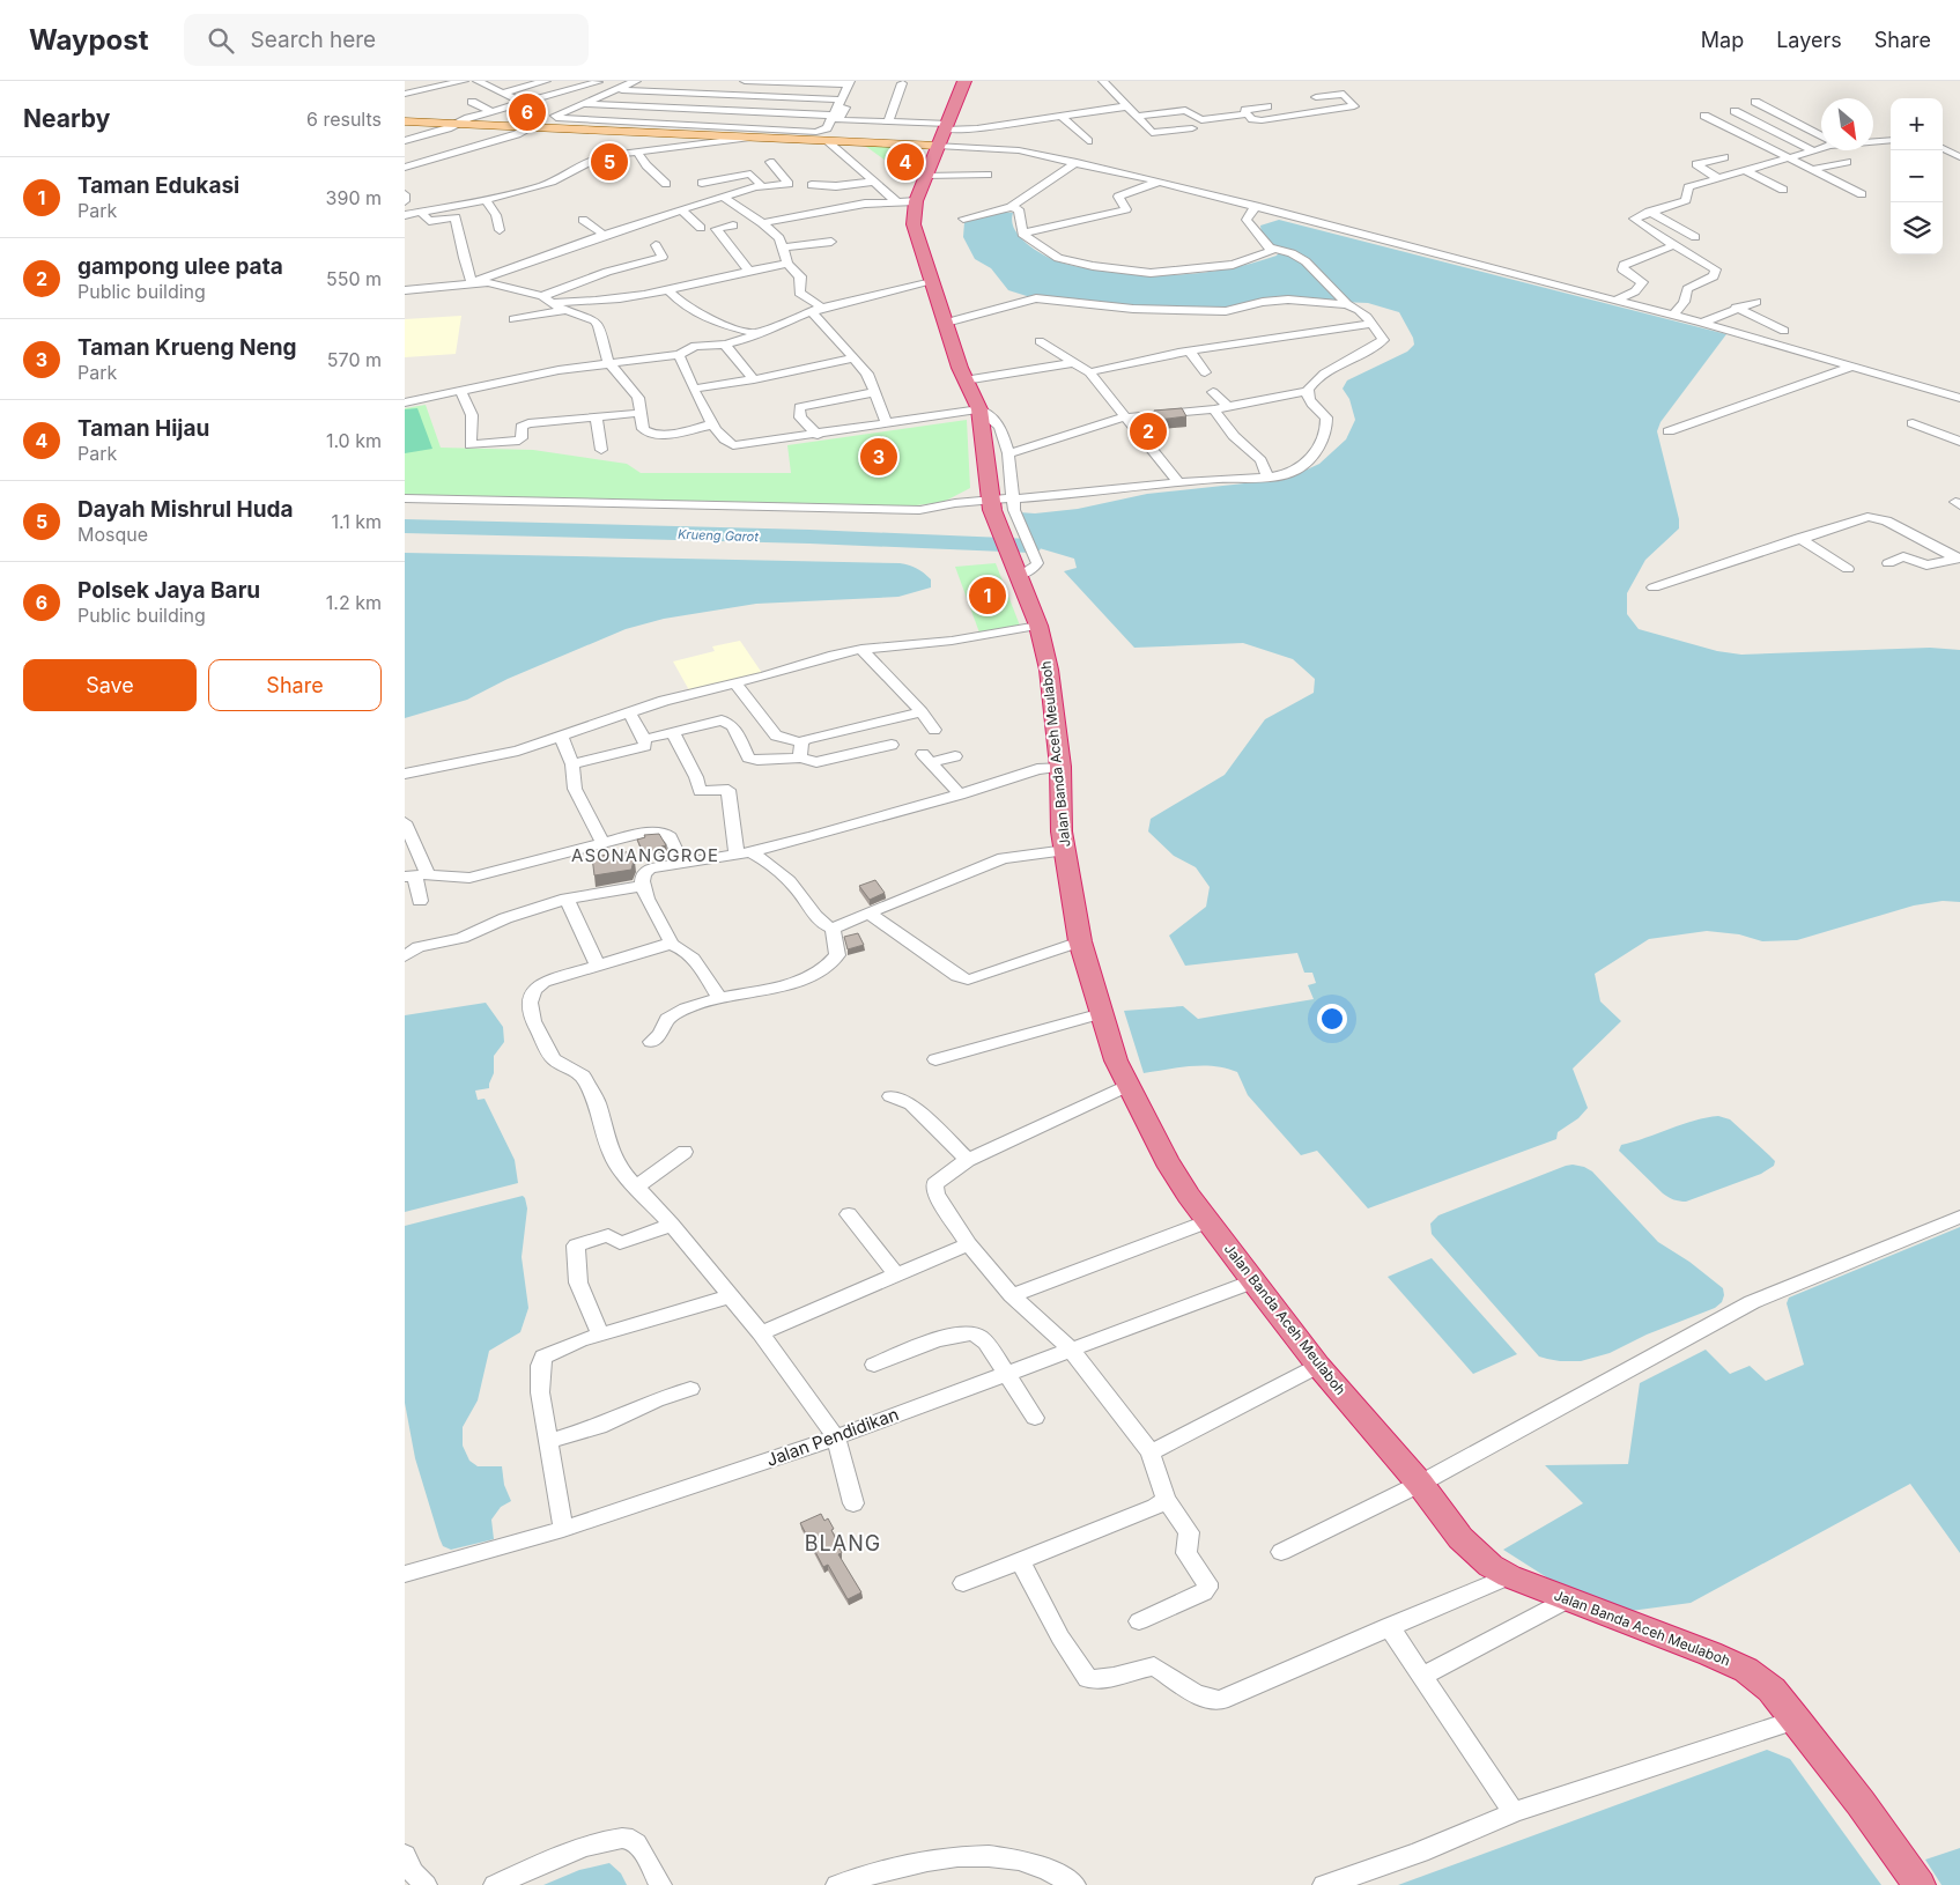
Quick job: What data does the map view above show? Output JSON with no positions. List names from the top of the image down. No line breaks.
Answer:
{"streets":{"highway":["Jalan Banda Aceh Meulaboh"],"street":["Jalan Pendidikan"]},"crossings":[["Jalan Banda Aceh Meulaboh","Jalan Pendidikan"]],"districts":["ASONANGGROE","BLANG"],"water":["Krueng Garot"],"north":"bottom right","page":{"header":"Waypost","search":"Search here","nav":["Map","Layers","Share"],"heading":["Nearby","6 results"],"pins":["6","4","5","2","3","1"],"map_buttons":["+","−"],"list":[{"mark":"1","name":"Taman Edukasi","note":"Park","value":"390 m"},{"mark":"2","name":"gampong ulee pata","note":"Public building","value":"550 m"},{"mark":"3","name":"Taman Krueng Neng","note":"Park","value":"570 m"},{"mark":"4","name":"Taman Hijau","note":"Park","value":"1.0 km"},{"mark":"5","name":"Dayah Mishrul Huda","note":"Mosque","value":"1.1 km"},{"mark":"6","name":"Polsek Jaya Baru","note":"Public building","value":"1.2 km"}],"buttons":["Save","Share"]}}
